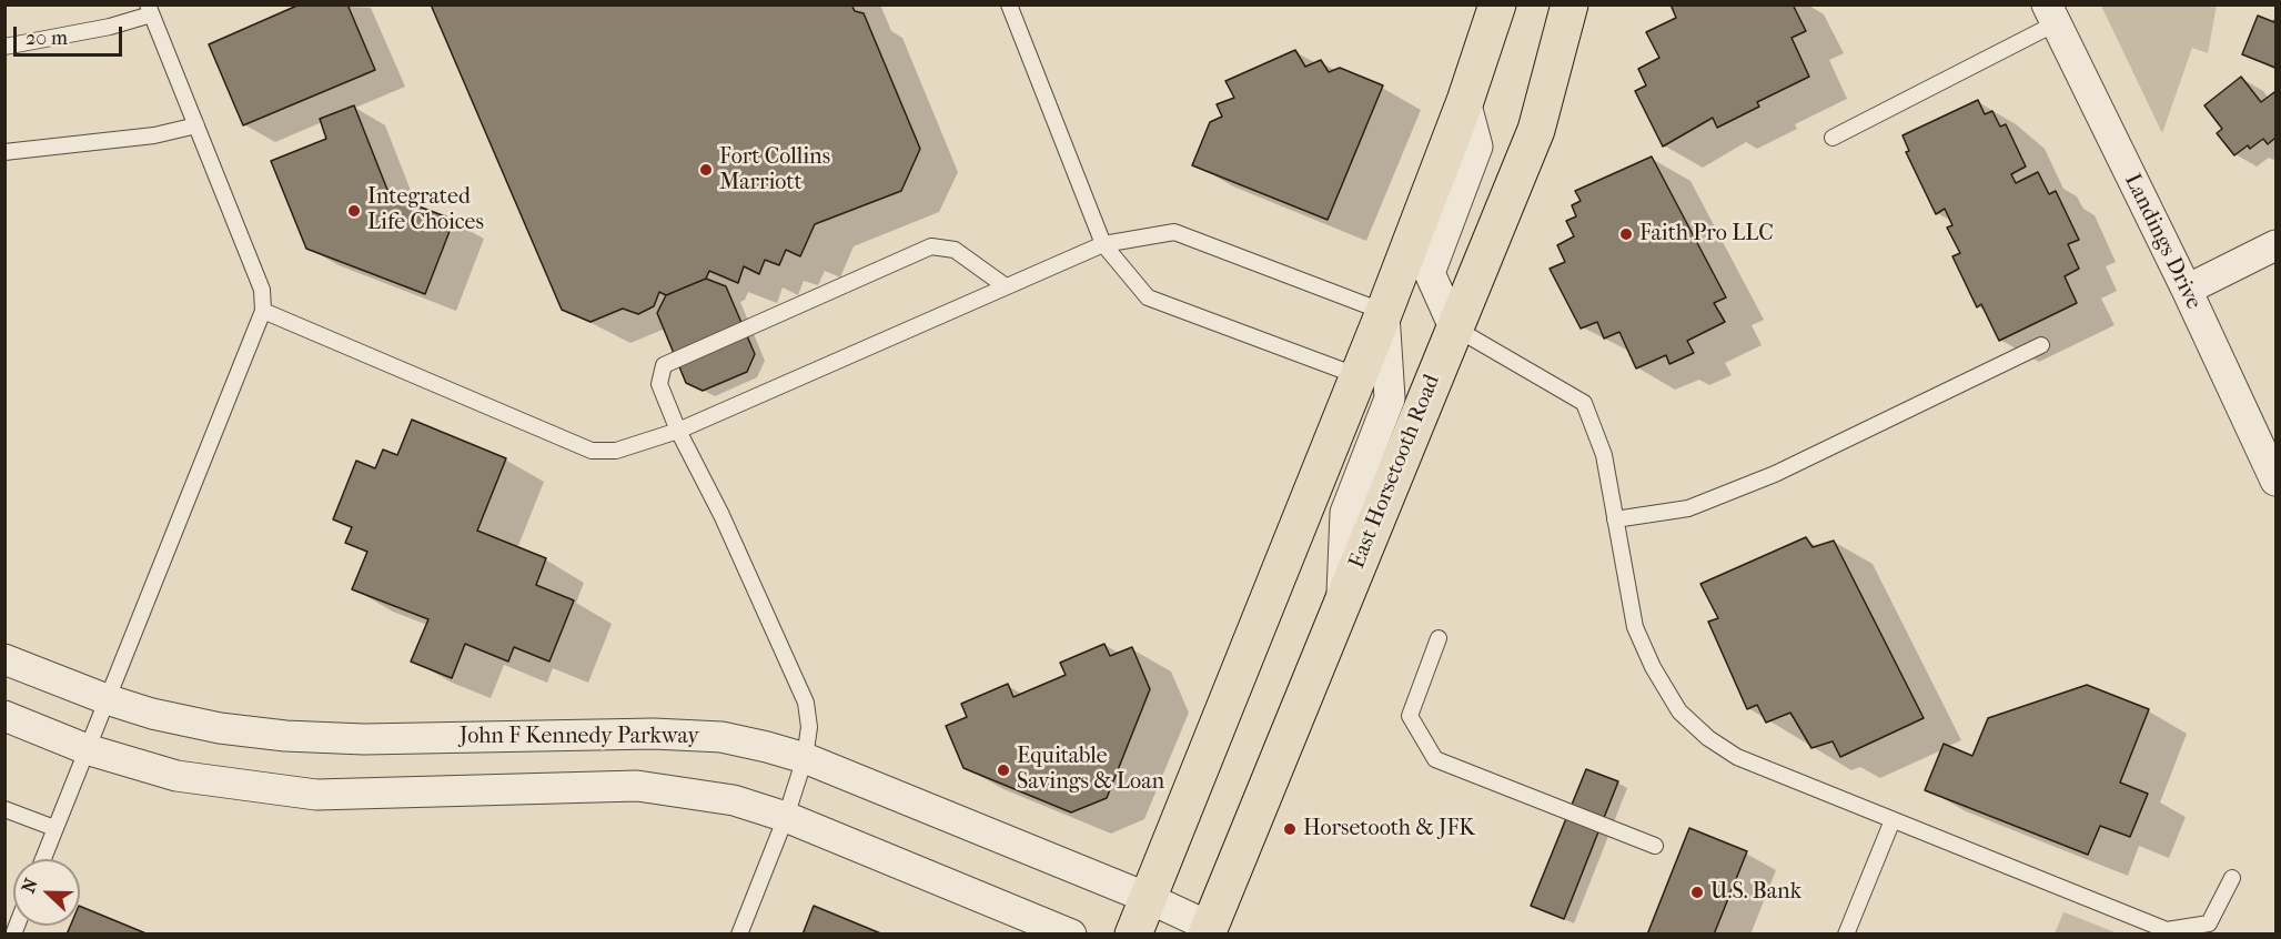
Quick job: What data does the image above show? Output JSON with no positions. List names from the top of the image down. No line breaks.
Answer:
{"streets":{"main road":["East Horsetooth Road"],"street":["Landings Drive","John F Kennedy Parkway"]},"crossings":[["East Horsetooth Road","John F Kennedy Parkway"]],"places":["Fort Collins Marriott","Integrated Life Choices","Faith Pro LLC","Equitable Savings & Loan","Horsetooth & JFK","U.S. Bank"],"scale_bar":"20 m","north":"left"}
